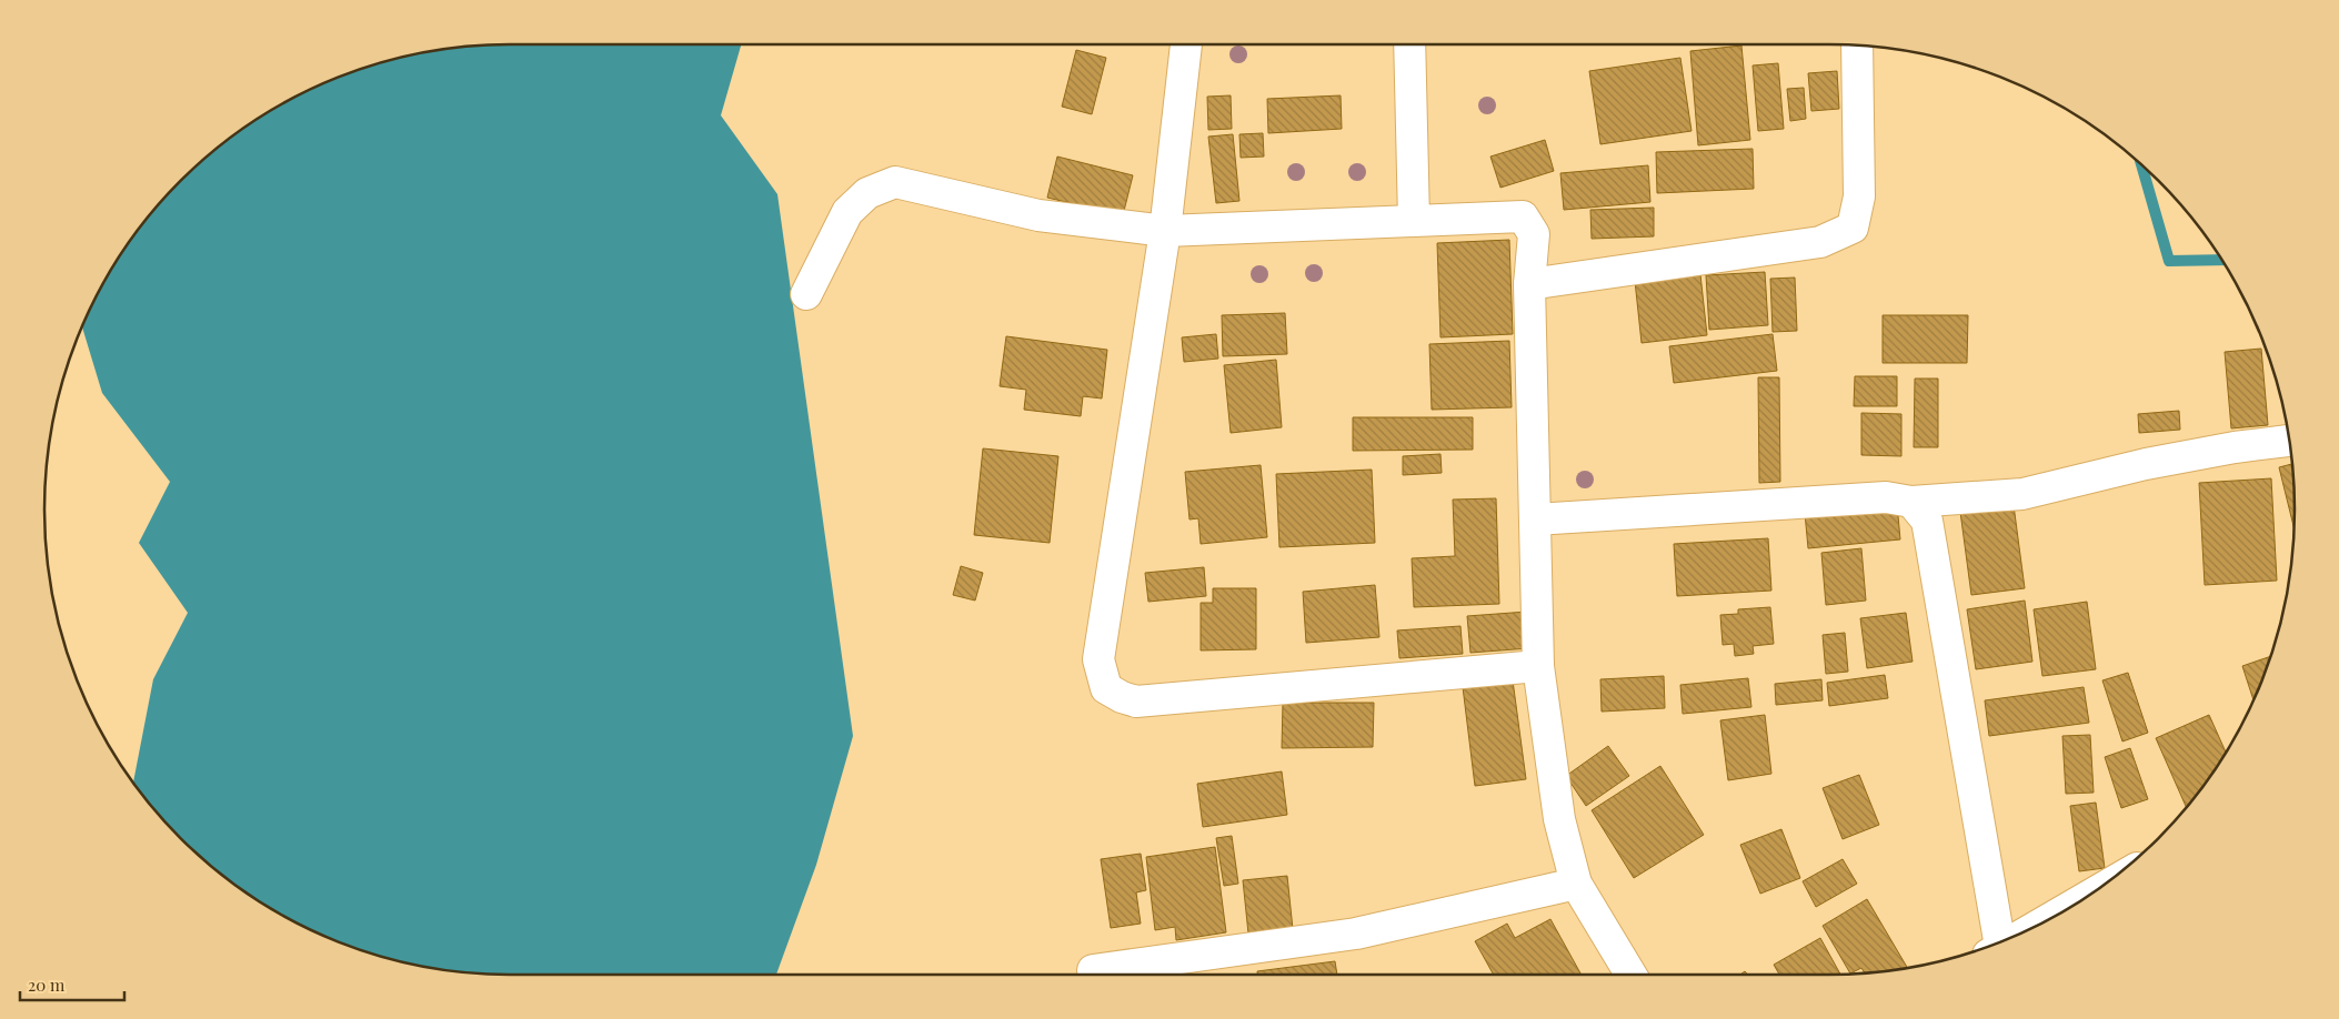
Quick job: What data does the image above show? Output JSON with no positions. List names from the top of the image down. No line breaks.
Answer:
{"scale_bar":"20 m"}
